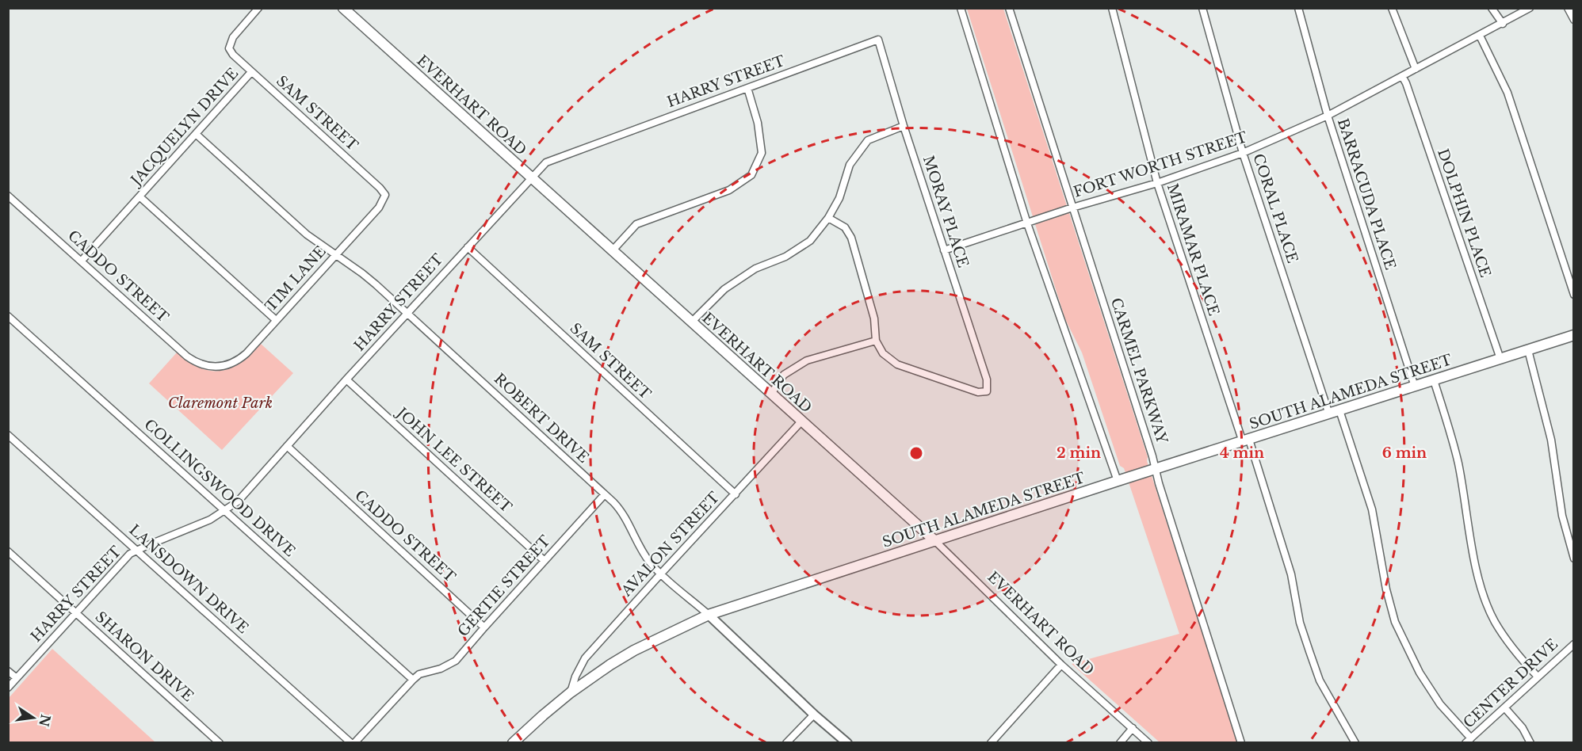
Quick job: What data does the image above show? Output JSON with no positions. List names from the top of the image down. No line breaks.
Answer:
{"streets":{"main road":["EVERHART ROAD","SOUTH ALAMEDA STREET"],"street":["HARRY STREET","SAM STREET","JACQUELYN DRIVE","FORT WORTH STREET","BARRACUDA PLACE","CORAL PLACE","MORAY PLACE","DOLPHIN PLACE","MIRAMAR PLACE","CADDO STREET","TIM LANE","CARMEL PARKWAY","ROBERT DRIVE","JOHN LEE STREET","COLLINGSWOOD DRIVE","AVALON STREET","LANSDOWN DRIVE","GERTIE STREET","SHARON DRIVE","CENTER DRIVE"]},"crossings":[["HARRY STREET","EVERHART ROAD"],["HARRY STREET","SAM STREET"],["HARRY STREET","MORAY PLACE"],["HARRY STREET","CADDO STREET"],["HARRY STREET","ROBERT DRIVE"],["HARRY STREET","JOHN LEE STREET"],["HARRY STREET","COLLINGSWOOD DRIVE"],["HARRY STREET","LANSDOWN DRIVE"],["HARRY STREET","SHARON DRIVE"],["EVERHART ROAD","SOUTH ALAMEDA STREET"],["EVERHART ROAD","AVALON STREET"],["SAM STREET","JACQUELYN DRIVE"],["SAM STREET","TIM LANE"],["SAM STREET","AVALON STREET"],["JACQUELYN DRIVE","CADDO STREET"],["JACQUELYN DRIVE","ROBERT DRIVE"],["FORT WORTH STREET","BARRACUDA PLACE"],["FORT WORTH STREET","CORAL PLACE"],["FORT WORTH STREET","MORAY PLACE"],["FORT WORTH STREET","DOLPHIN PLACE"],["FORT WORTH STREET","MIRAMAR PLACE"],["FORT WORTH STREET","CARMEL PARKWAY"],["BARRACUDA PLACE","SOUTH ALAMEDA STREET"],["CORAL PLACE","SOUTH ALAMEDA STREET"],["DOLPHIN PLACE","SOUTH ALAMEDA STREET"],["MIRAMAR PLACE","SOUTH ALAMEDA STREET"],["CADDO STREET","TIM LANE"],["CADDO STREET","GERTIE STREET"],["TIM LANE","ROBERT DRIVE"],["CARMEL PARKWAY","SOUTH ALAMEDA STREET"],["SOUTH ALAMEDA STREET","ROBERT DRIVE"],["SOUTH ALAMEDA STREET","AVALON STREET"],["ROBERT DRIVE","AVALON STREET"],["ROBERT DRIVE","GERTIE STREET"],["JOHN LEE STREET","GERTIE STREET"],["COLLINGSWOOD DRIVE","GERTIE STREET"]],"parks":["Claremont Park"],"north":"right","rings":["2 min","4 min","6 min"]}
